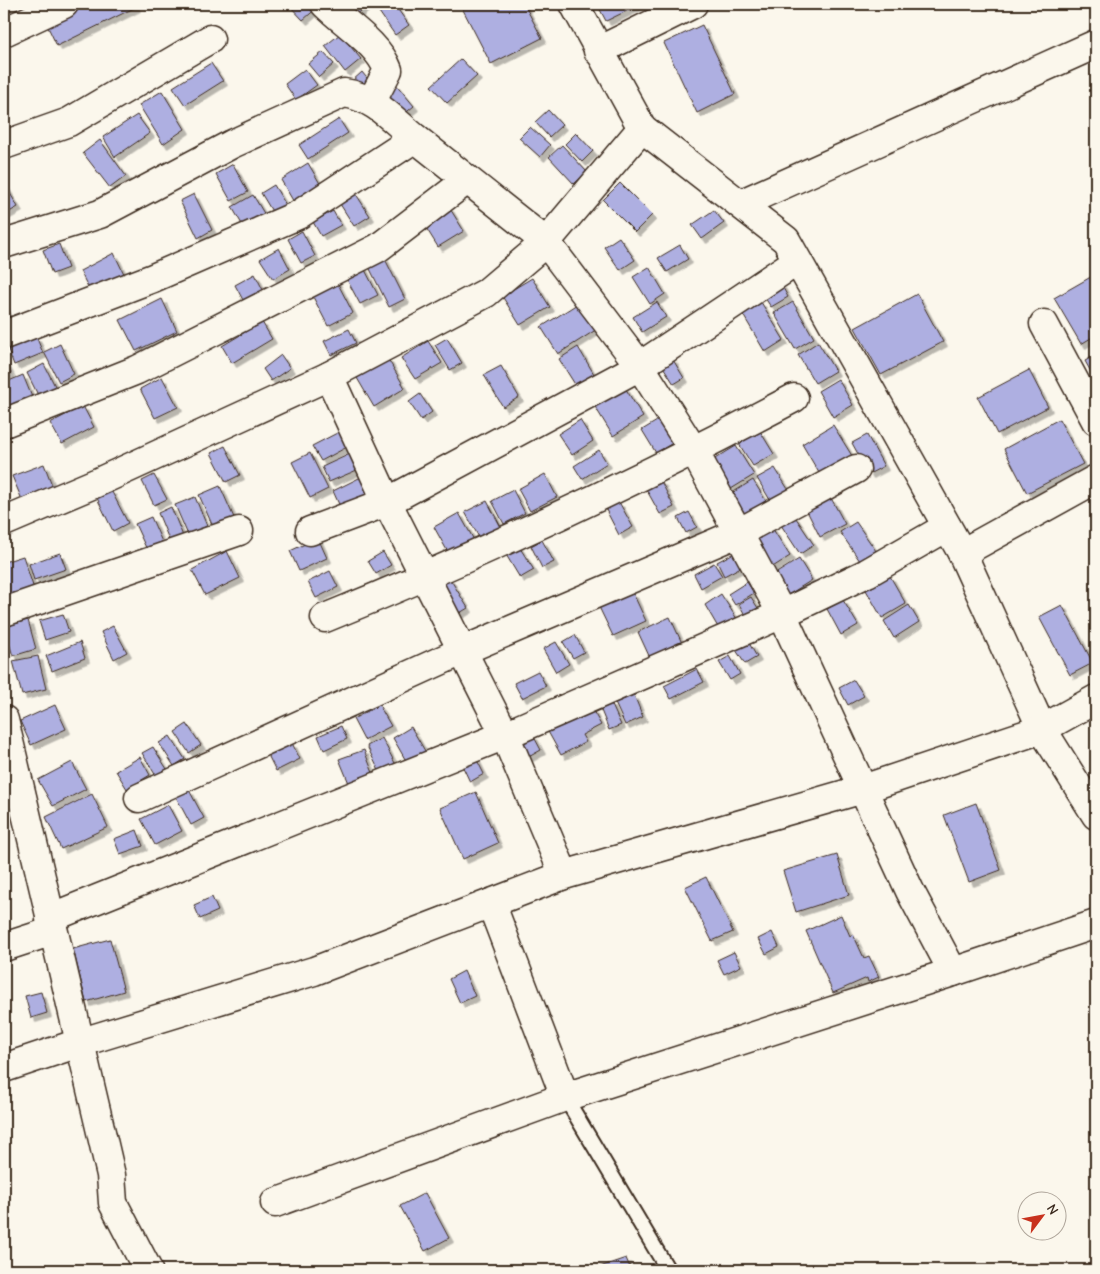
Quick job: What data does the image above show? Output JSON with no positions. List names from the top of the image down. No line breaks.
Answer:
{"north":"top right"}
